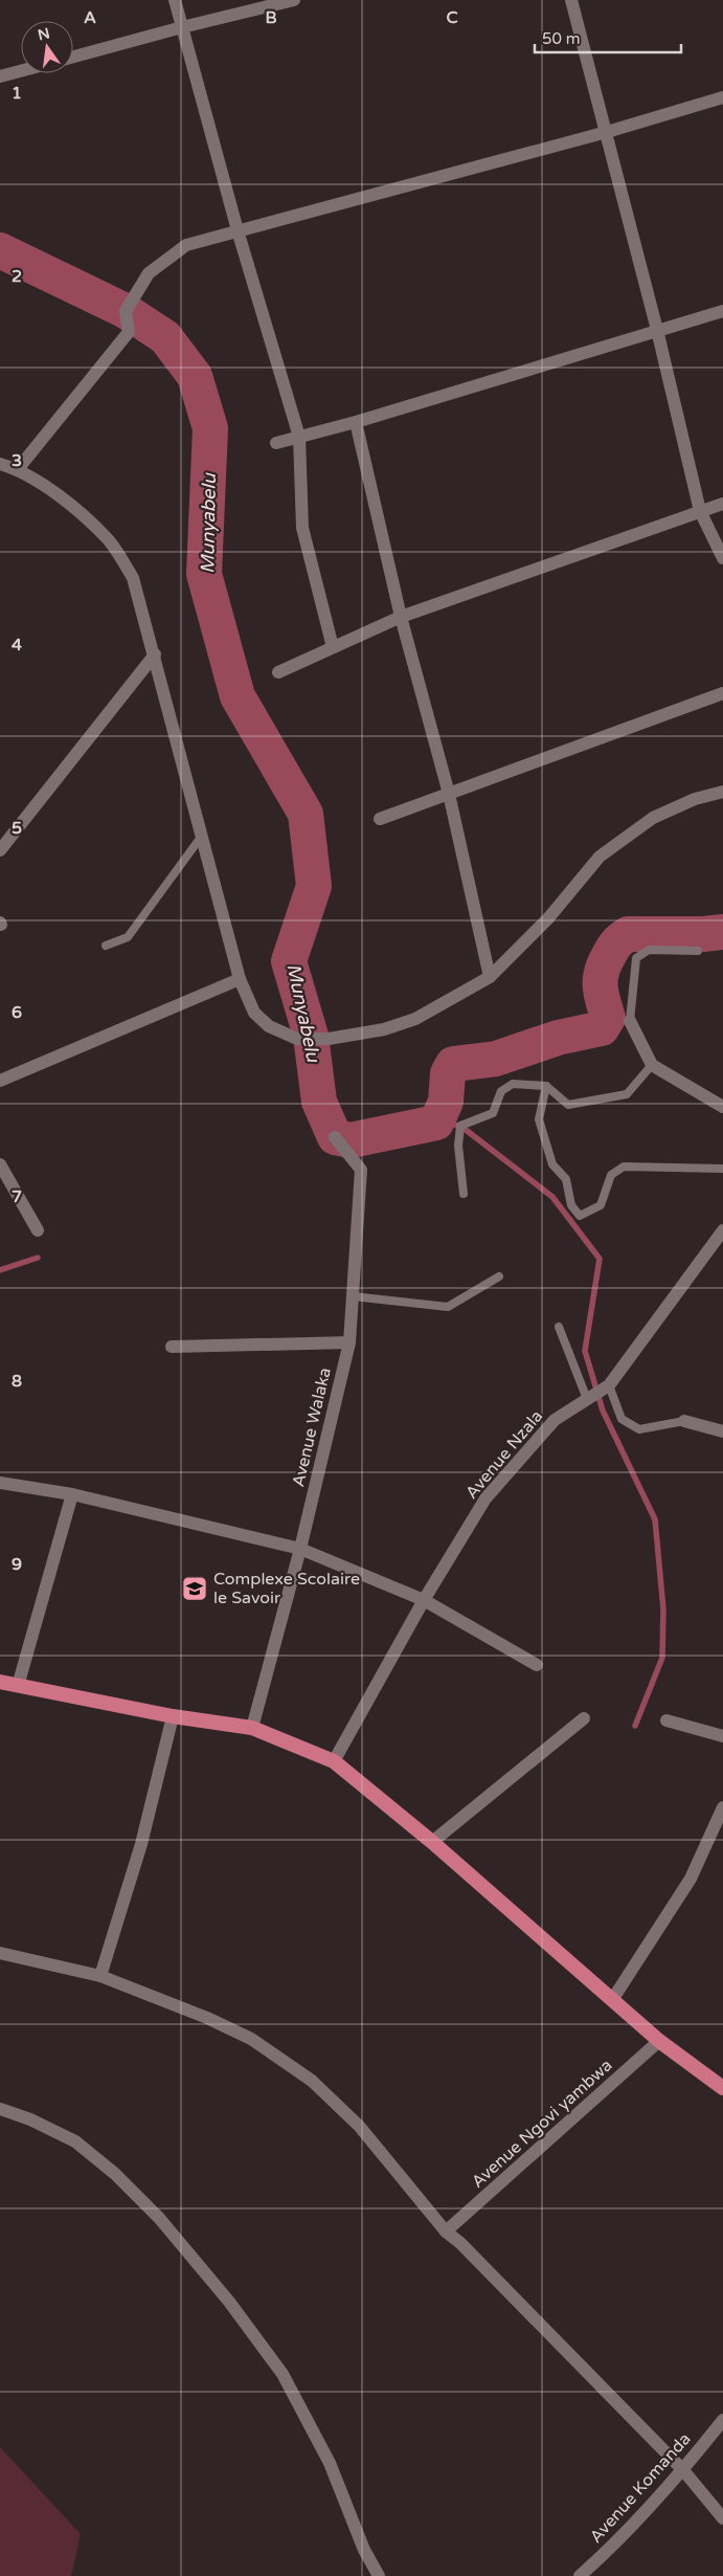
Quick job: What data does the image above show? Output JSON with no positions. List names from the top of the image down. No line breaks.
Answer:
{"streets":{"street":["Avenue Walaka","Avenue Nzala","Avenue Ngovi yambwa","Avenue Komanda"]},"water":["Munyabelu"],"places":{"school or university":["Complexe Scolaire le Savoir"]},"scale_bar":"50 m","north":"top","grid":{"columns":["A","B","C"],"rows":["1","2","3","4","5","6","7","8","9"]}}
